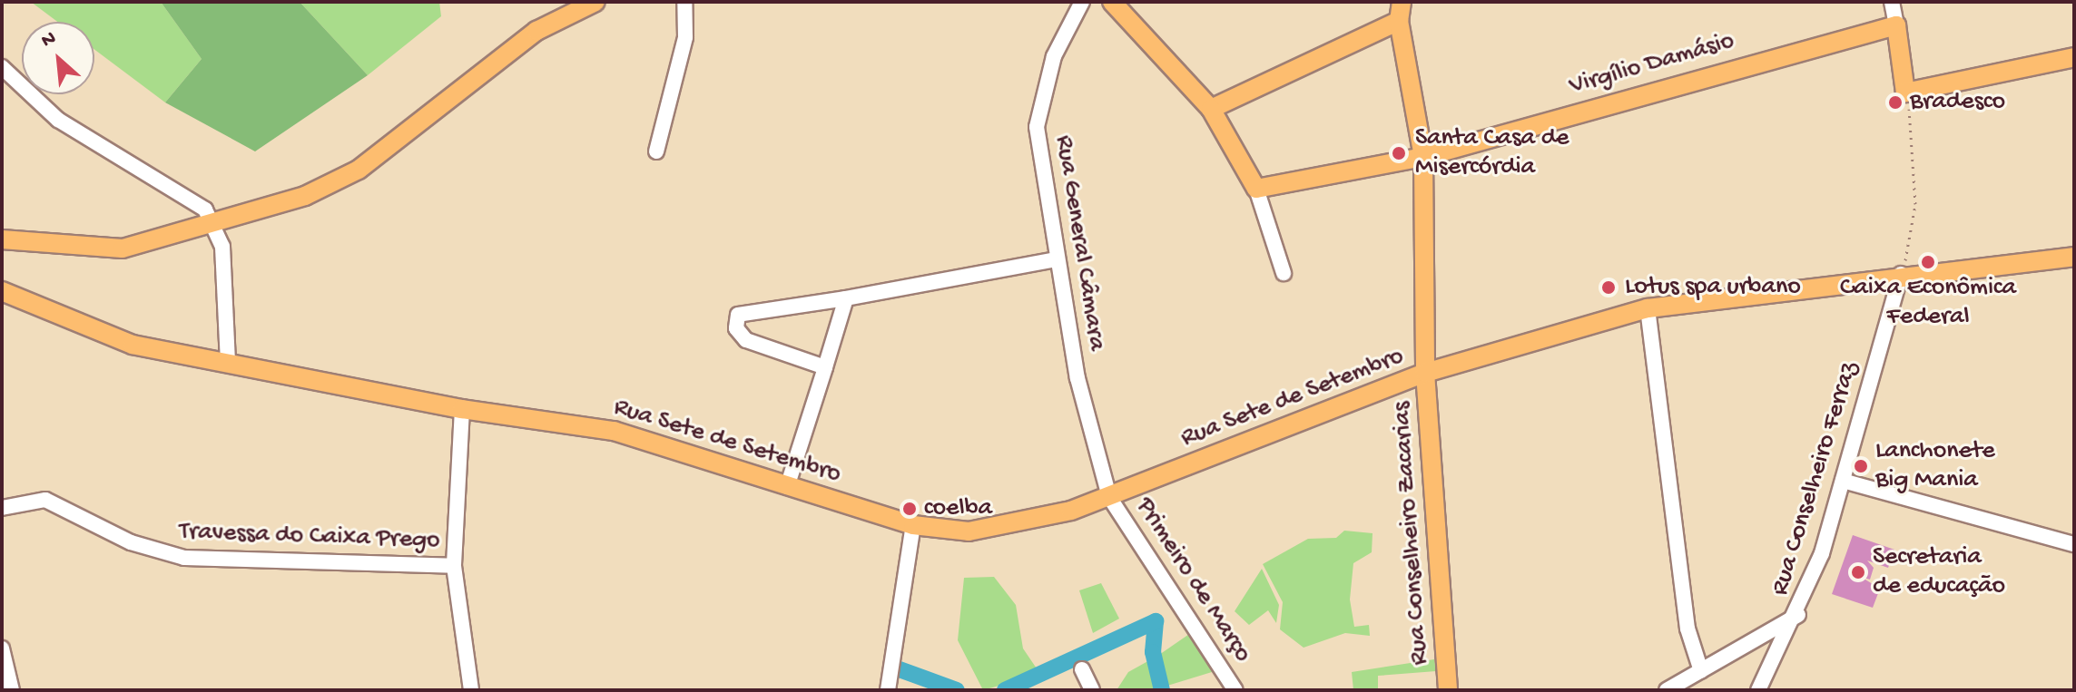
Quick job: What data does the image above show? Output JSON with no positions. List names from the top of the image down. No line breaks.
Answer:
{"streets":{"main road":["Virgílio Damásio","Rua Sete de Setembro","Rua Conselheiro Zacarias"],"street":["Rua General Câmara","Rua Conselheiro Ferraz","Travessa do Caixa Prego","Primeiro de Março"]},"crossings":[["Virgílio Damásio","Rua Conselheiro Zacarias"],["Rua General Câmara","Rua Sete de Setembro"],["Rua General Câmara","Primeiro de Março"],["Rua Sete de Setembro","Rua Conselheiro Ferraz"],["Rua Sete de Setembro","Rua Conselheiro Zacarias"],["Rua Sete de Setembro","Primeiro de Março"]],"places":["Bradesco","Santa Casa de Misercórdia","Caixa Econômica Federal","Lotus spa urbano","Lanchonete Big Mania","coelba","Secretaria de educação"],"north":"top left"}
